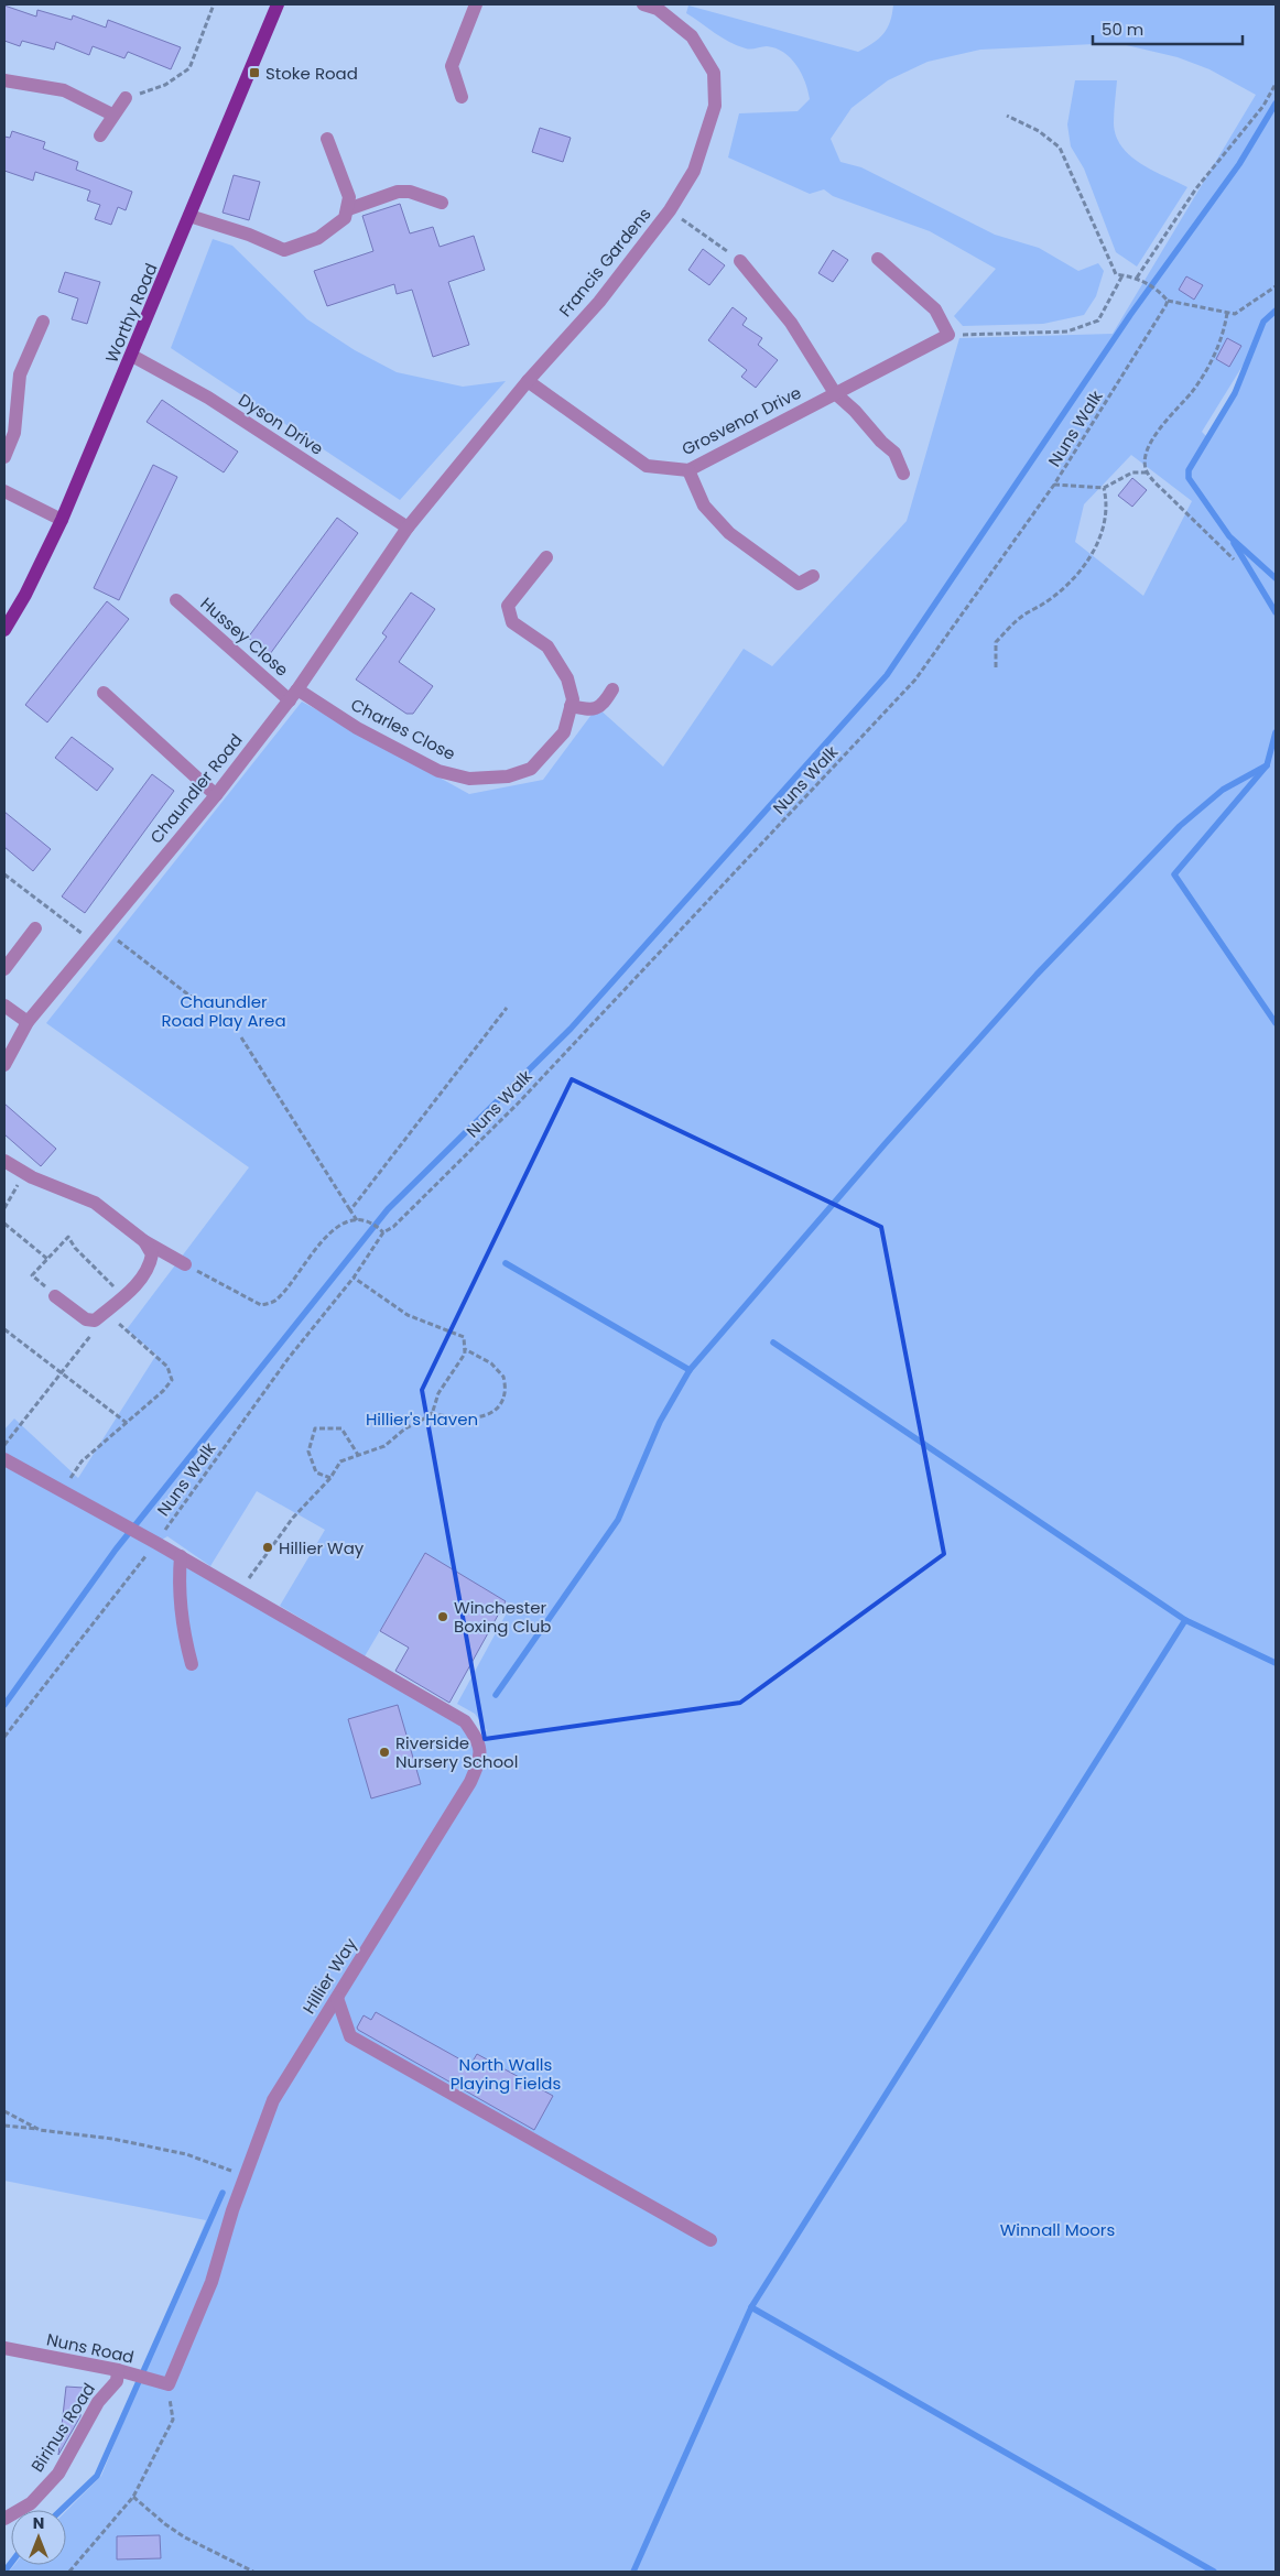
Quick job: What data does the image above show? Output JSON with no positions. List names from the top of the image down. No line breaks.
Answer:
{"streets":{"main road":["Worthy Road"],"street":["Francis Gardens","Grosvenor Drive","Dyson Drive","Hussey Close","Charles Close","Chaundler Road","Hillier Way","Nuns Road","Birinus Road"],"path":["Nuns Walk"]},"crossings":[["Francis Gardens","Grosvenor Drive"],["Francis Gardens","Dyson Drive"],["Francis Gardens","Chaundler Road"],["Worthy Road","Dyson Drive"],["Dyson Drive","Chaundler Road"],["Nuns Walk","Hillier Way"],["Hussey Close","Charles Close"],["Hussey Close","Chaundler Road"],["Charles Close","Chaundler Road"],["Hillier Way","Nuns Road"],["Nuns Road","Birinus Road"]],"parks":["Chaundler Road Play Area","Hillier's Haven","North Walls Playing Fields","Winnall Moors"],"places":{"transit":["Stoke Road"],"other":["Hillier Way","Winchester Boxing Club","Riverside Nursery School"]},"scale_bar":"50 m","north":"top"}
